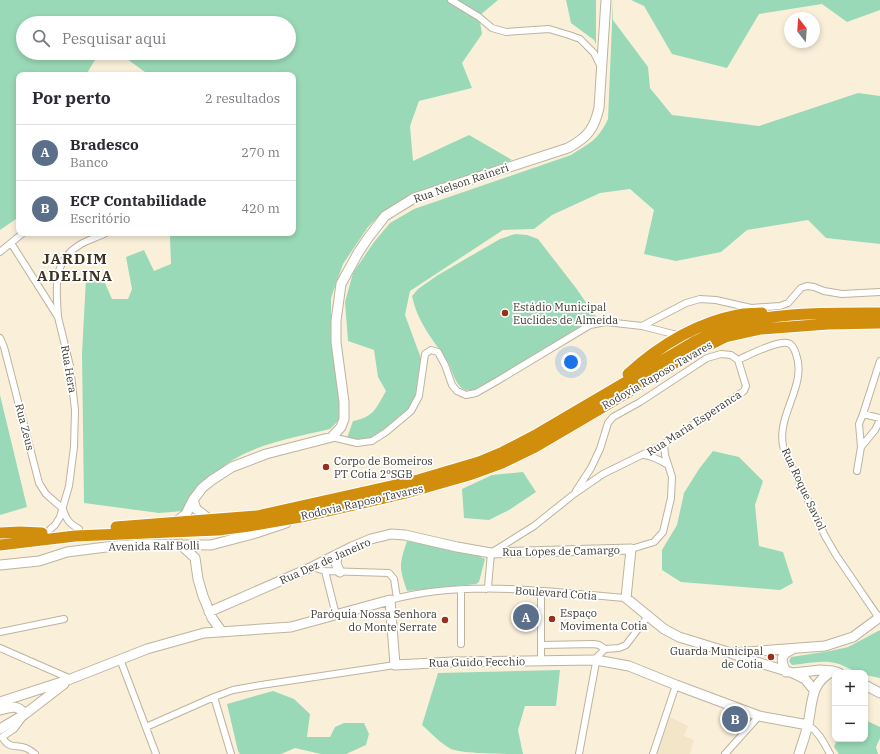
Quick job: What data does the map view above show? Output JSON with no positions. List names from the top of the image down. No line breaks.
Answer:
{"streets":{"highway":["Rodovia Raposo Tavares"],"main road":["Rua Nelson Raineri","Avenida Ralf Bolli","Rua Lopes de Camargo","Rua Dez de Janeiro","Rua Guido Fecchio"],"street":["Rua Hera","Rua Maria Esperanca","Rua Zeus","Rua Roque Saviol","Boulevard Cotia"]},"crossings":[["Rua Hera","Rodovia Raposo Tavares"],["Rua Hera","Rua Zeus"],["Rodovia Raposo Tavares","Rua Zeus"],["Rodovia Raposo Tavares","Avenida Ralf Bolli"],["Rua Maria Esperanca","Rua Roque Saviol"],["Rua Lopes de Camargo","Rua Dez de Janeiro"]],"districts":["JARDIM ADELINA"],"places":["Estádio Municipal Euclides de Almeida","Corpo de Bomeiros PT Cotia 2ºSGB","Espaço Movimenta Cotia","Paróquia Nossa Senhora do Monte Serrate","Guarda Municipal de Cotia"],"north":"top","page":{"search":"Pesquisar aqui","heading":["Por perto","2 resultados"],"list":[{"mark":"A","name":"Bradesco","note":"Banco","value":"270 m"},{"mark":"B","name":"ECP Contabilidade","note":"Escritório","value":"420 m"}],"pins":["A","B"],"map_buttons":["+","−"]}}
